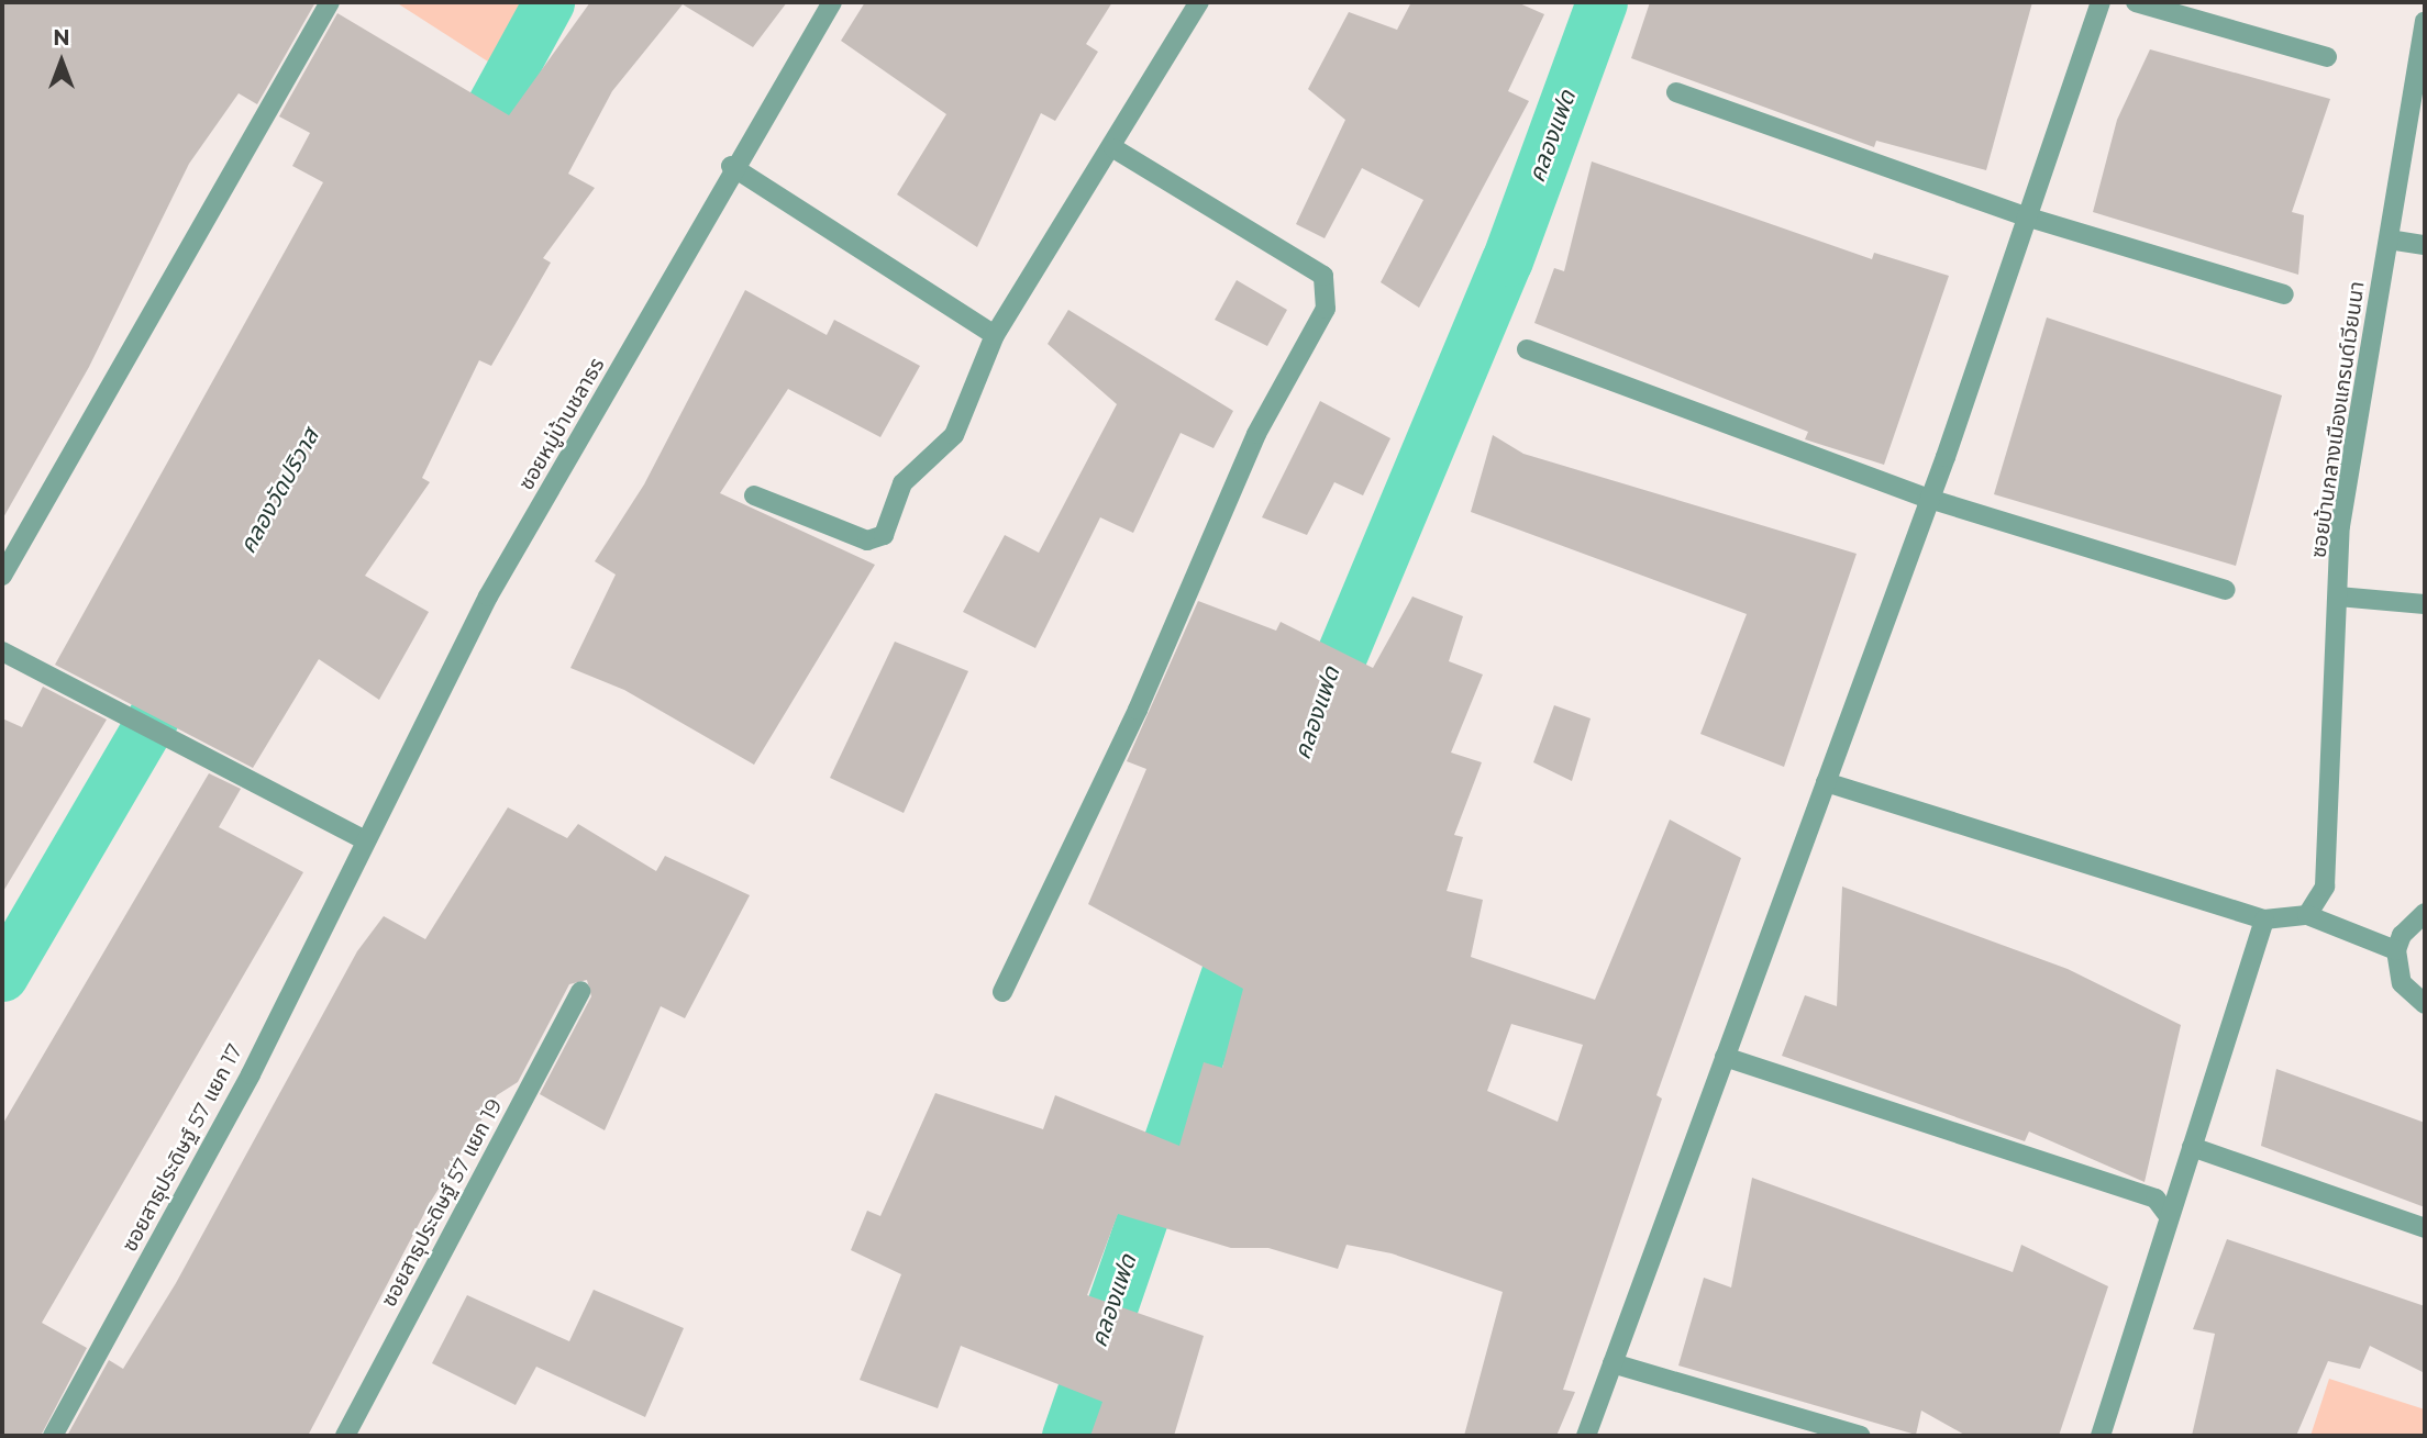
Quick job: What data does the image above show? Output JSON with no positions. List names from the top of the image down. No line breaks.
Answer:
{"streets":{"street":["ซอยบ้านกลางเมืองแกรนด์เวียนนา","ซอยหมู่บ้านชลาธร","ซอยสาธุประดิษฐ์ 57 แยก 17","ซอยสาธุประดิษฐ์ 57 แยก 19"]},"crossings":[["ซอยหมู่บ้านชลาธร","ซอยสาธุประดิษฐ์ 57 แยก 17"]],"water":["คลองแฟด","คลองวัดปริวาส"],"north":"top"}
